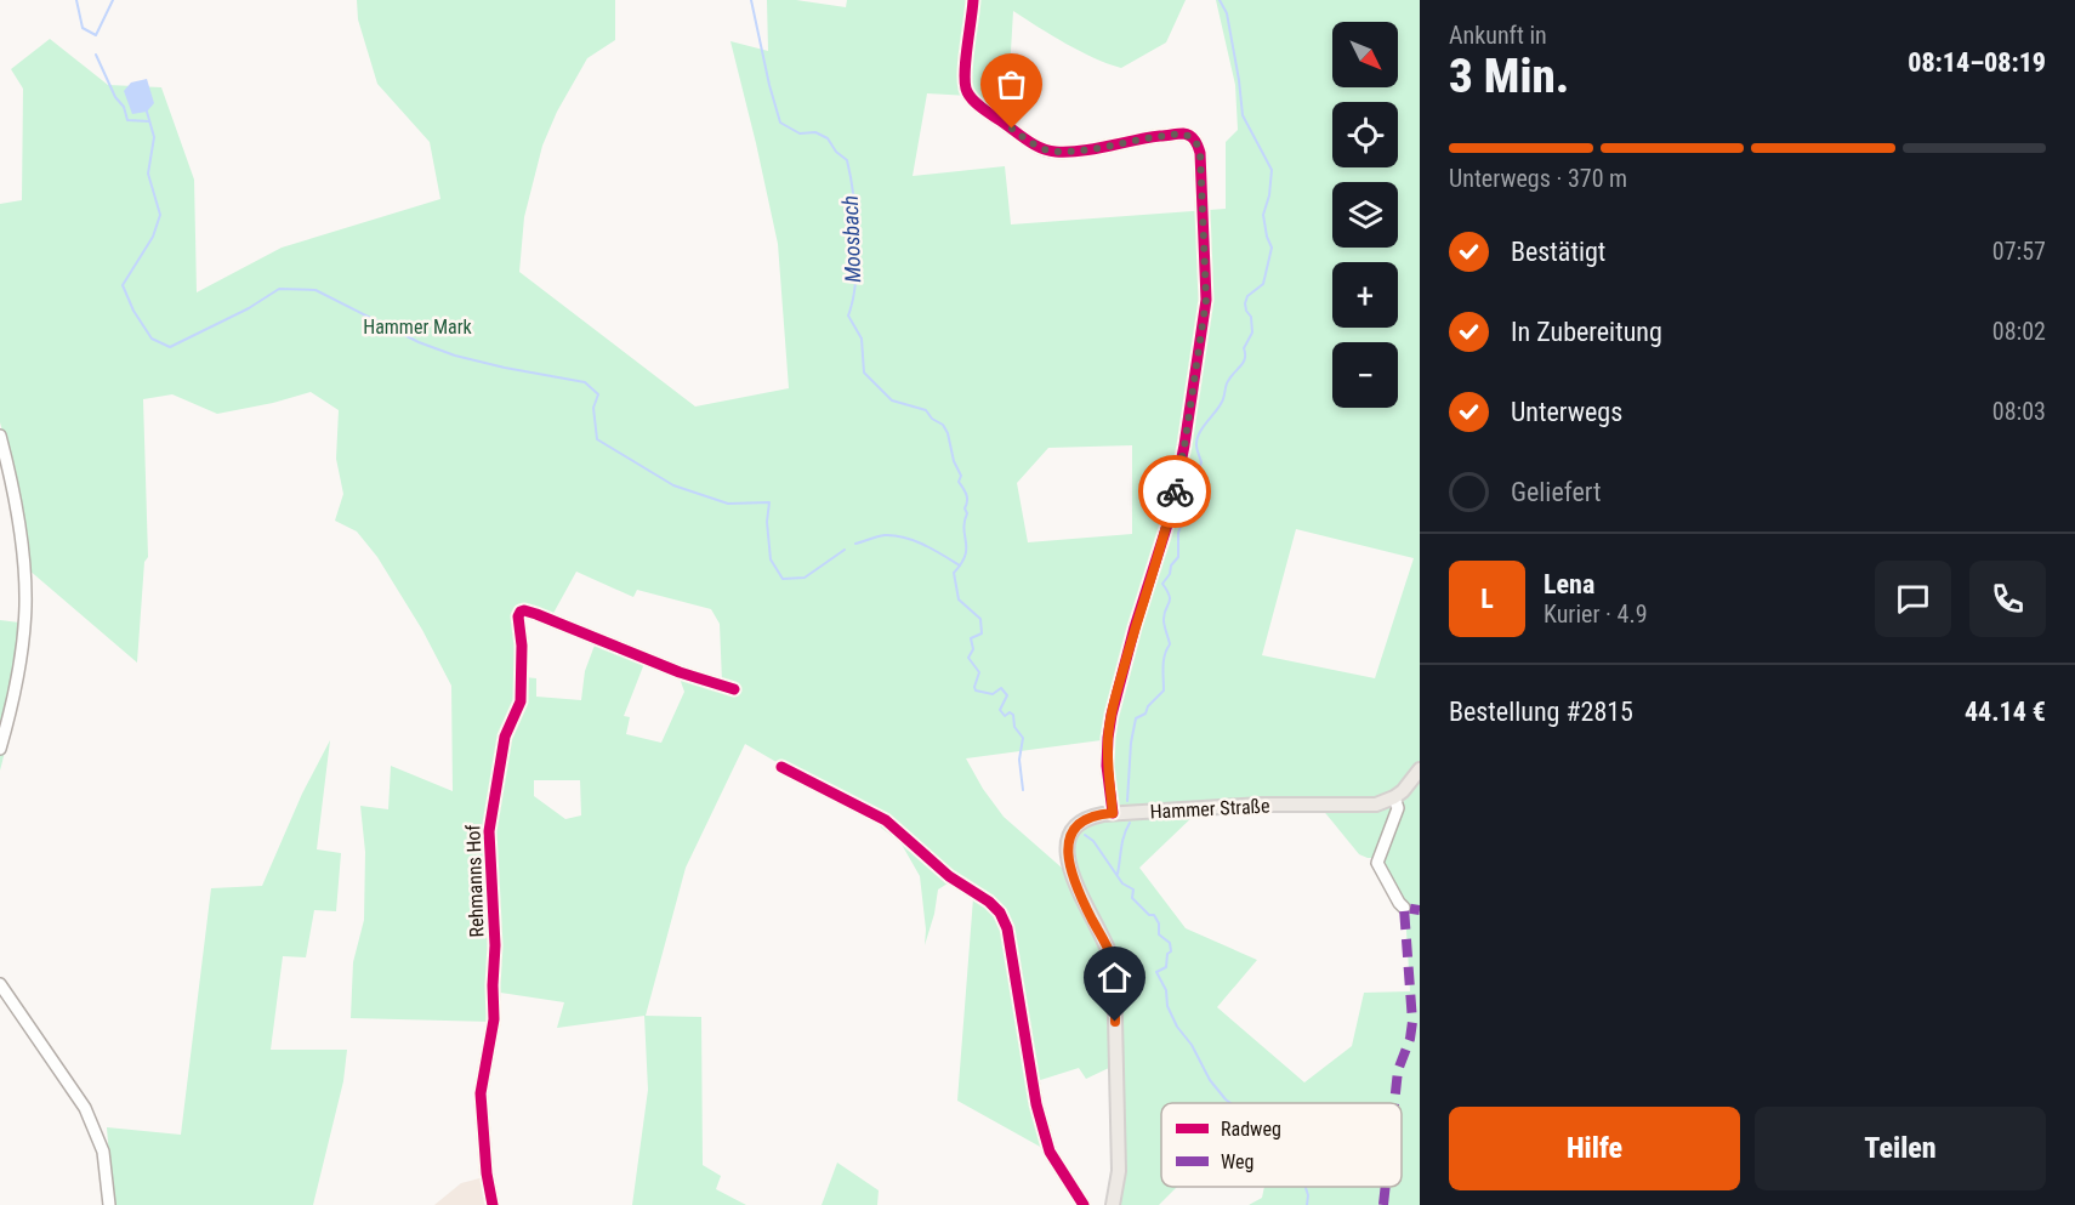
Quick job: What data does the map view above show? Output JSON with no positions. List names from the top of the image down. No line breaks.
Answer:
{"streets":{"main road":["Hammer Straße"],"street":["Rehmanns Hof"]},"water":["Moosbach"],"parks":["Hammer Mark"],"legend":["Radweg","Weg"],"north":"bottom right","page":{"heading":["3 Min.","Ankunft in","08:14–08:19"],"panel":["Lena","Kurier · 4.9","Bestellung #2815","44.14 €"],"map_buttons":["+","−"],"bar":"Unterwegs · 370 m","list":[["Bestätigt","07:57"],["In Zubereitung","08:02"],["Unterwegs","08:03"],"Geliefert"],"round":"L","buttons":["Hilfe","Teilen"]}}
